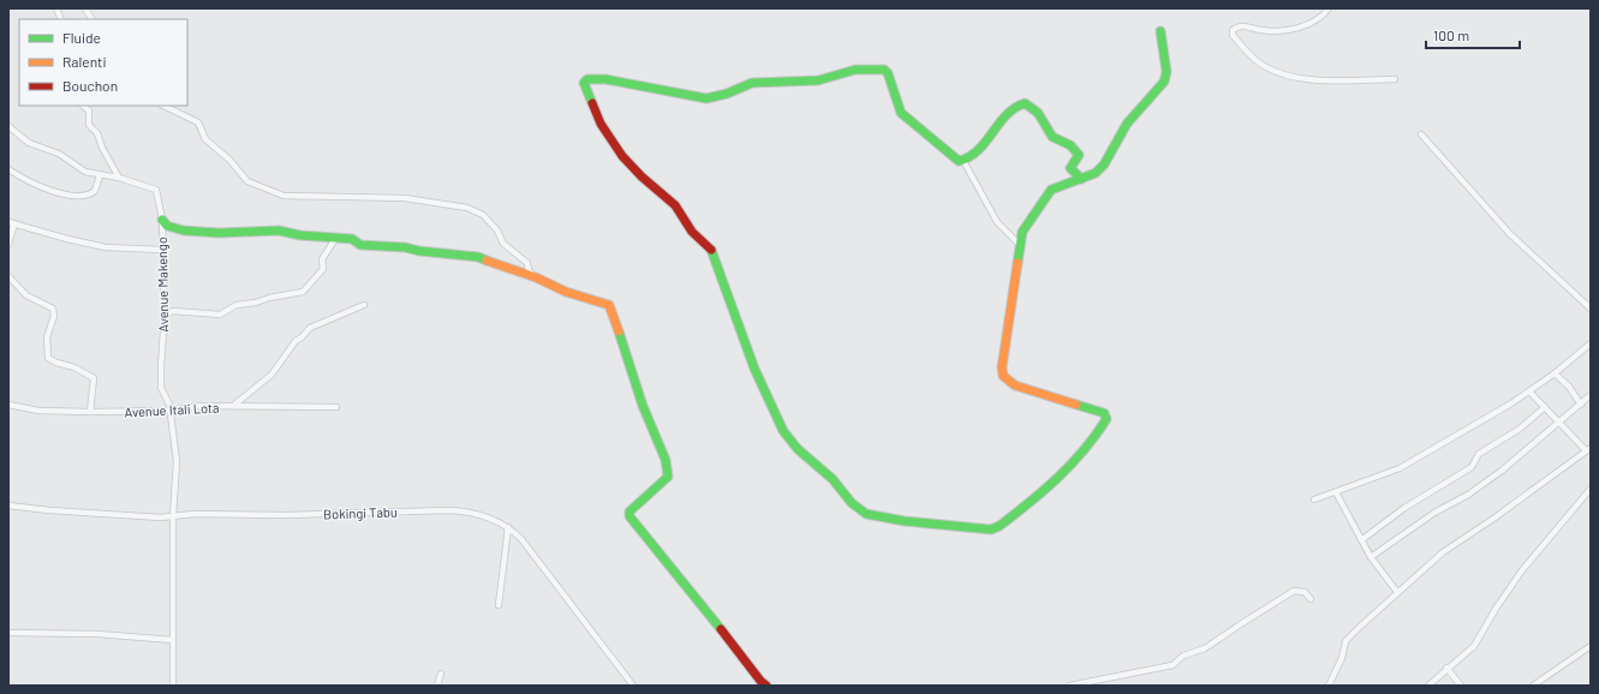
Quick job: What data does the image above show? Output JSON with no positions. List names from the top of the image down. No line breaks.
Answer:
{"streets":{"street":["Avenue Makengo","Avenue Itali Lota","Bokingi Tabu"]},"crossings":[["Avenue Makengo","Avenue Itali Lota"],["Avenue Makengo","Bokingi Tabu"]],"legend":["Fluide","Ralenti","Bouchon"],"scale_bar":"100 m"}
